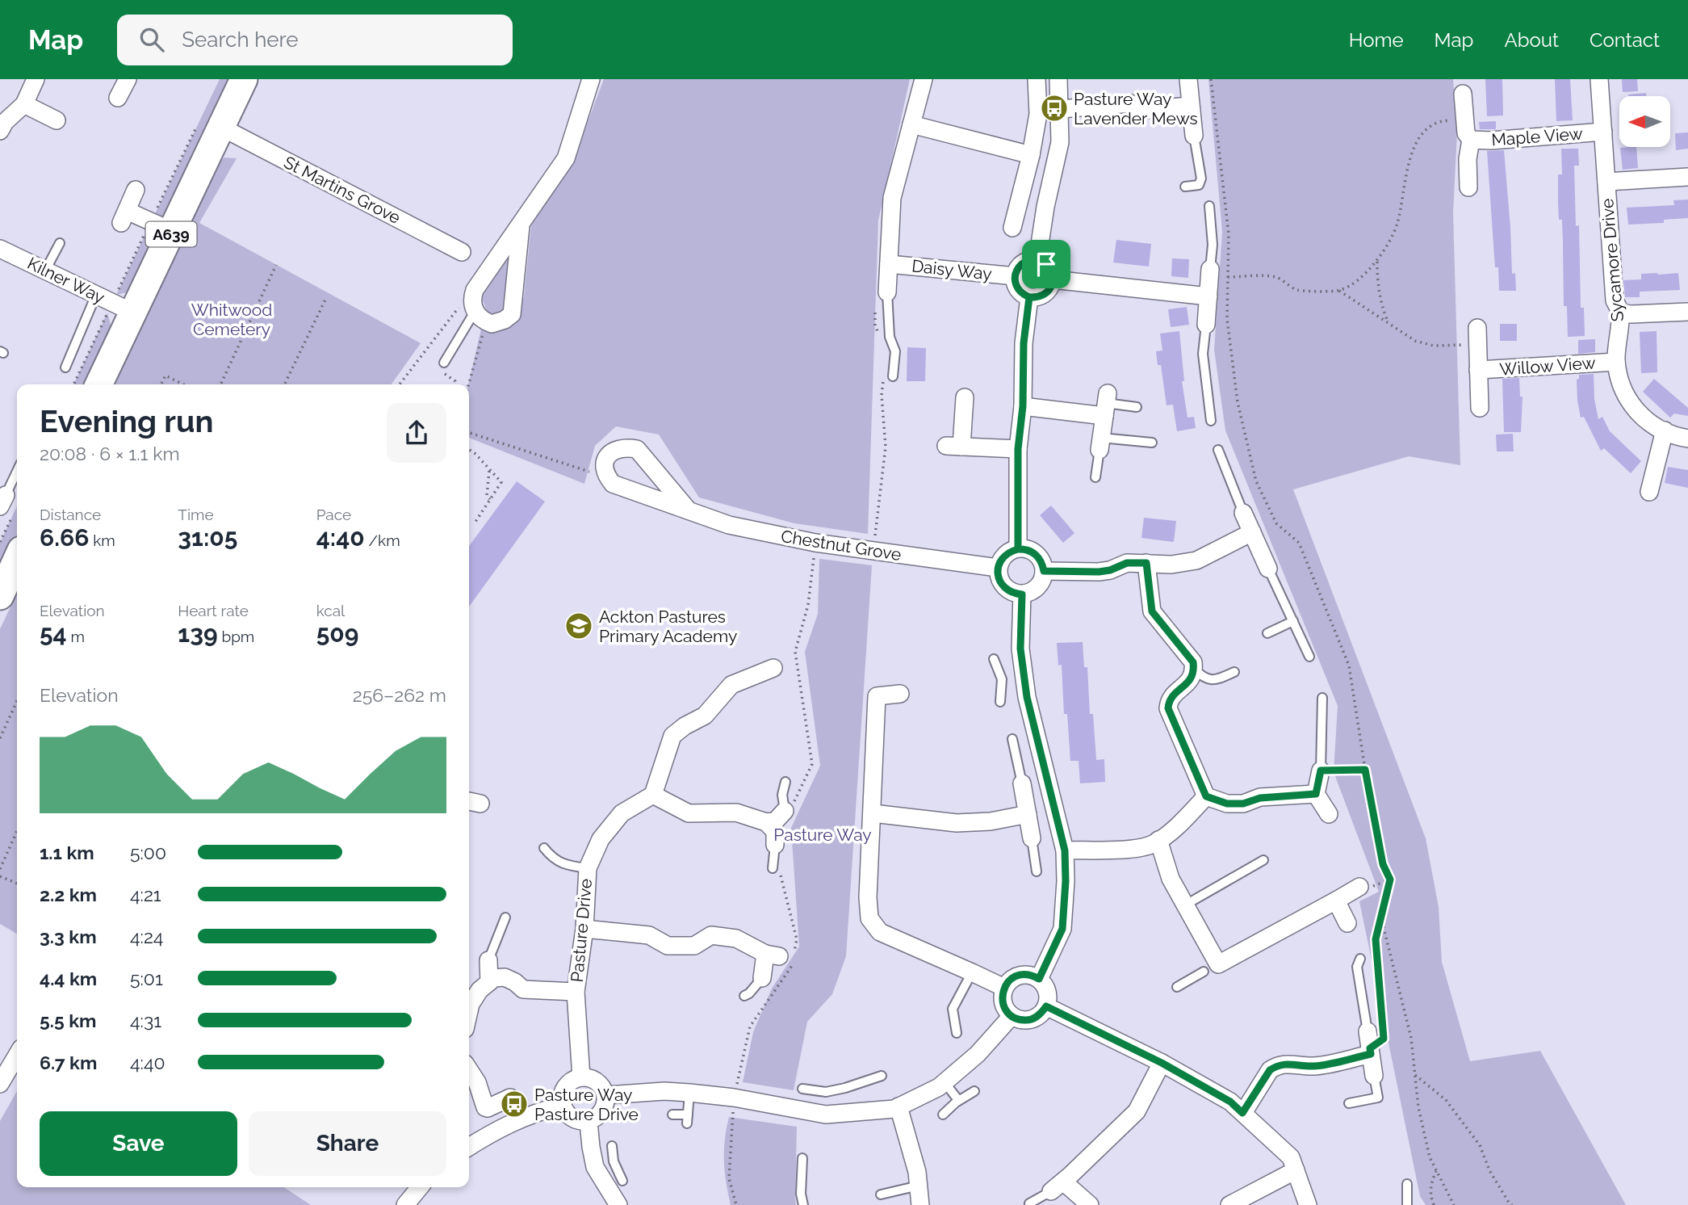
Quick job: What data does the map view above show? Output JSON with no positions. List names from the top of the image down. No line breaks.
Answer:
{"streets":{"main road":["A639"],"street":["Maple View","St Martins Grove","Sycamore Drive","Daisy Way","Kilner Way","Willow View","Chestnut Grove","Pasture Drive"]},"crossings":[["Maple View","Sycamore Drive"],["St Martins Grove","A639"],["A639","Kilner Way"],["Sycamore Drive","Willow View"]],"parks":["Whitwood Cemetery","Pasture Way"],"places":{"bus stop":["Pasture Way Lavender Mews","Pasture Way Pasture Drive"],"school or university":["Ackton Pastures Primary Academy"]},"north":"left","page":{"header":"Map","search":"Search here","nav":["Home","Map","About","Contact"],"heading":["Evening run","20:08 · 6 × 1.1 km"],"stats":[["Distance","6.66 km"],["Time","31:05"],["Pace","4:40 /km"],["Elevation","54 m"],["Heart rate","139 bpm"],["kcal","509"]],"chart":["Elevation","256–262 m"],"list":[{"name":"1.1 km","note":"5:00"},{"name":"2.2 km","note":"4:21"},{"name":"3.3 km","note":"4:24"},{"name":"4.4 km","note":"5:01"},{"name":"5.5 km","note":"4:31"},{"name":"6.7 km","note":"4:40"}],"buttons":["Save","Share"]}}
